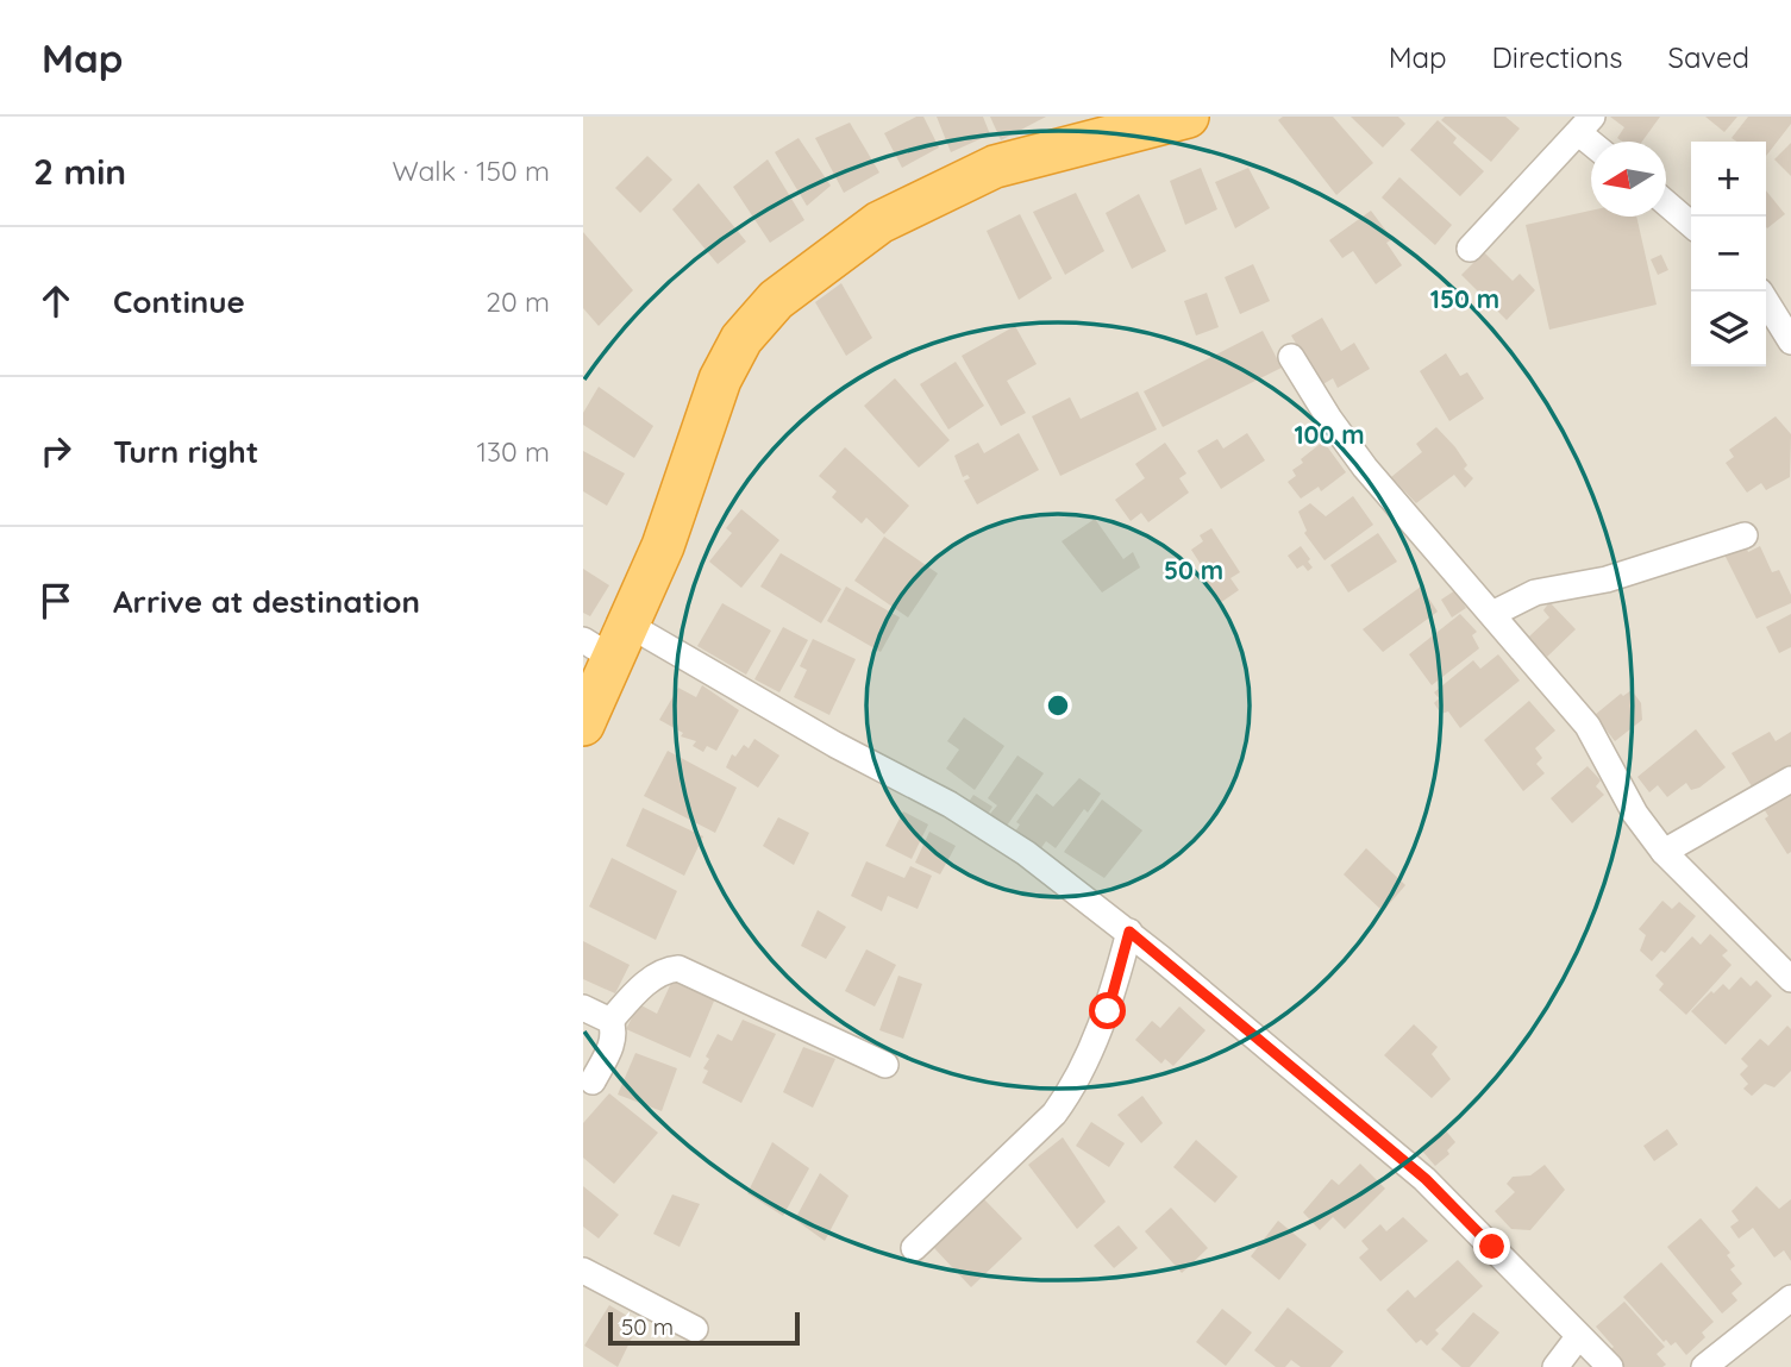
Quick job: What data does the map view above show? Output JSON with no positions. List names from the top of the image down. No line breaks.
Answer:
{"scale_bar":"50 m","north":"left","page":{"header":"Map","nav":["Map","Directions","Saved"],"heading":["2 min","Walk · 150 m"],"map_buttons":["+","−"],"list":[["Continue","20 m"],["Turn right","130 m"],"Arrive at destination"],"scale":"50 m"},"rings":["150 m","100 m","50 m"]}
